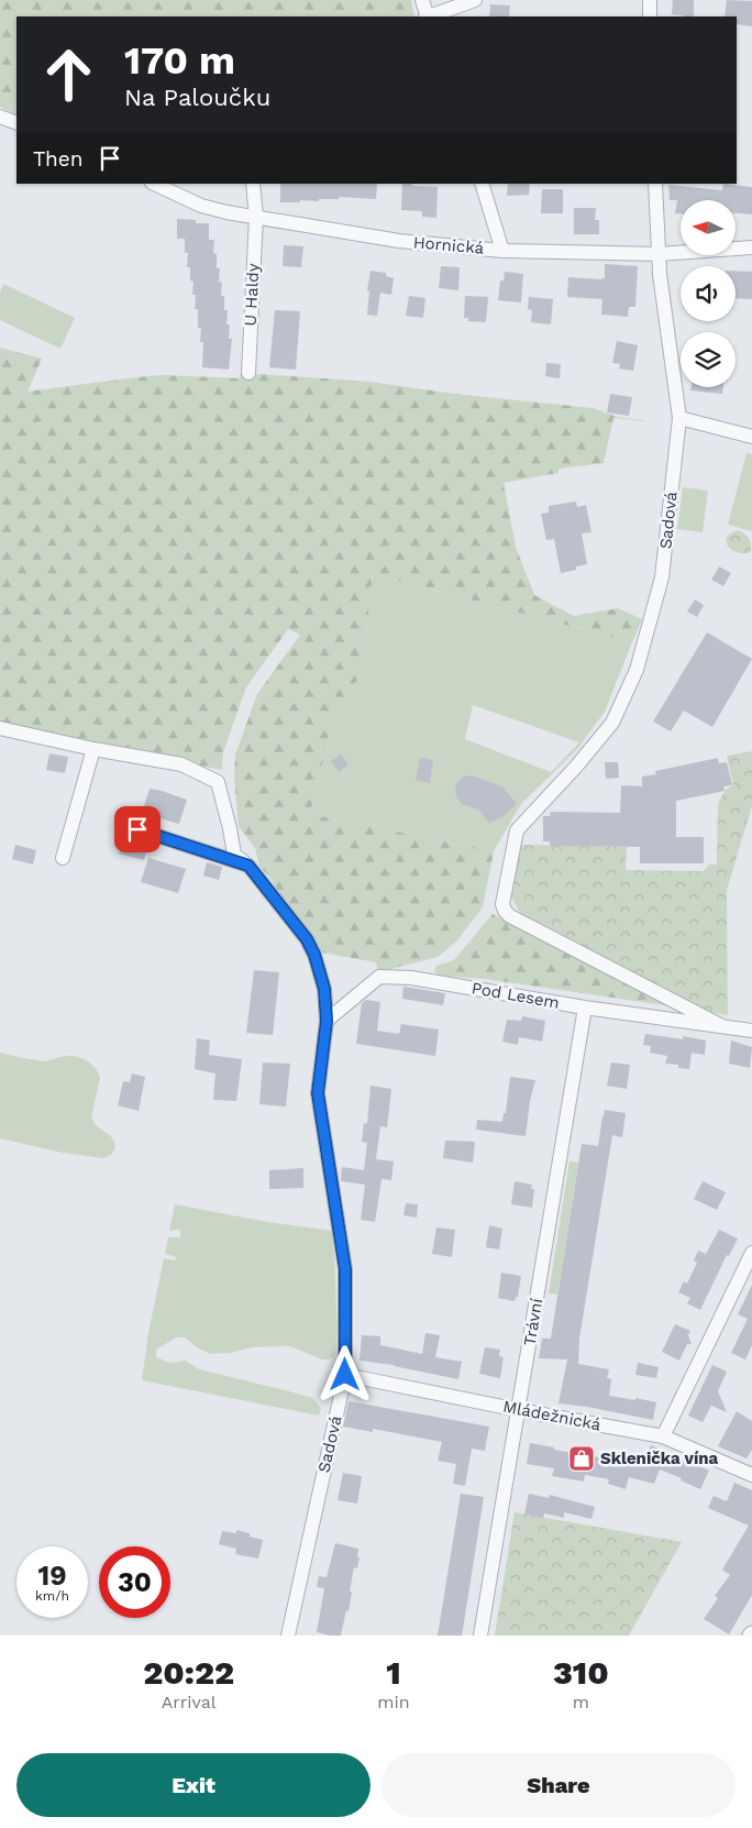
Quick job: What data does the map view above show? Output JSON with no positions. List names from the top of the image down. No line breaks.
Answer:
{"streets":{"street":["Hornická","U Haldy","Sadová","Pod Lesem","Trávní","Mládežnická"]},"crossings":[["Hornická","U Haldy"],["Hornická","Sadová"],["Sadová","Pod Lesem"],["Sadová","Mládežnická"],["Pod Lesem","Trávní"],["Trávní","Mládežnická"]],"places":{"shop":["Sklenička vína"]},"north":"left","page":{"turn":["170 m","Na Paloučku"],"then":"Then","speed":"19 km/h","limit":"30","eta":["20:22","Arrival","1","min","310","m"],"buttons":["Exit","Share"]}}
